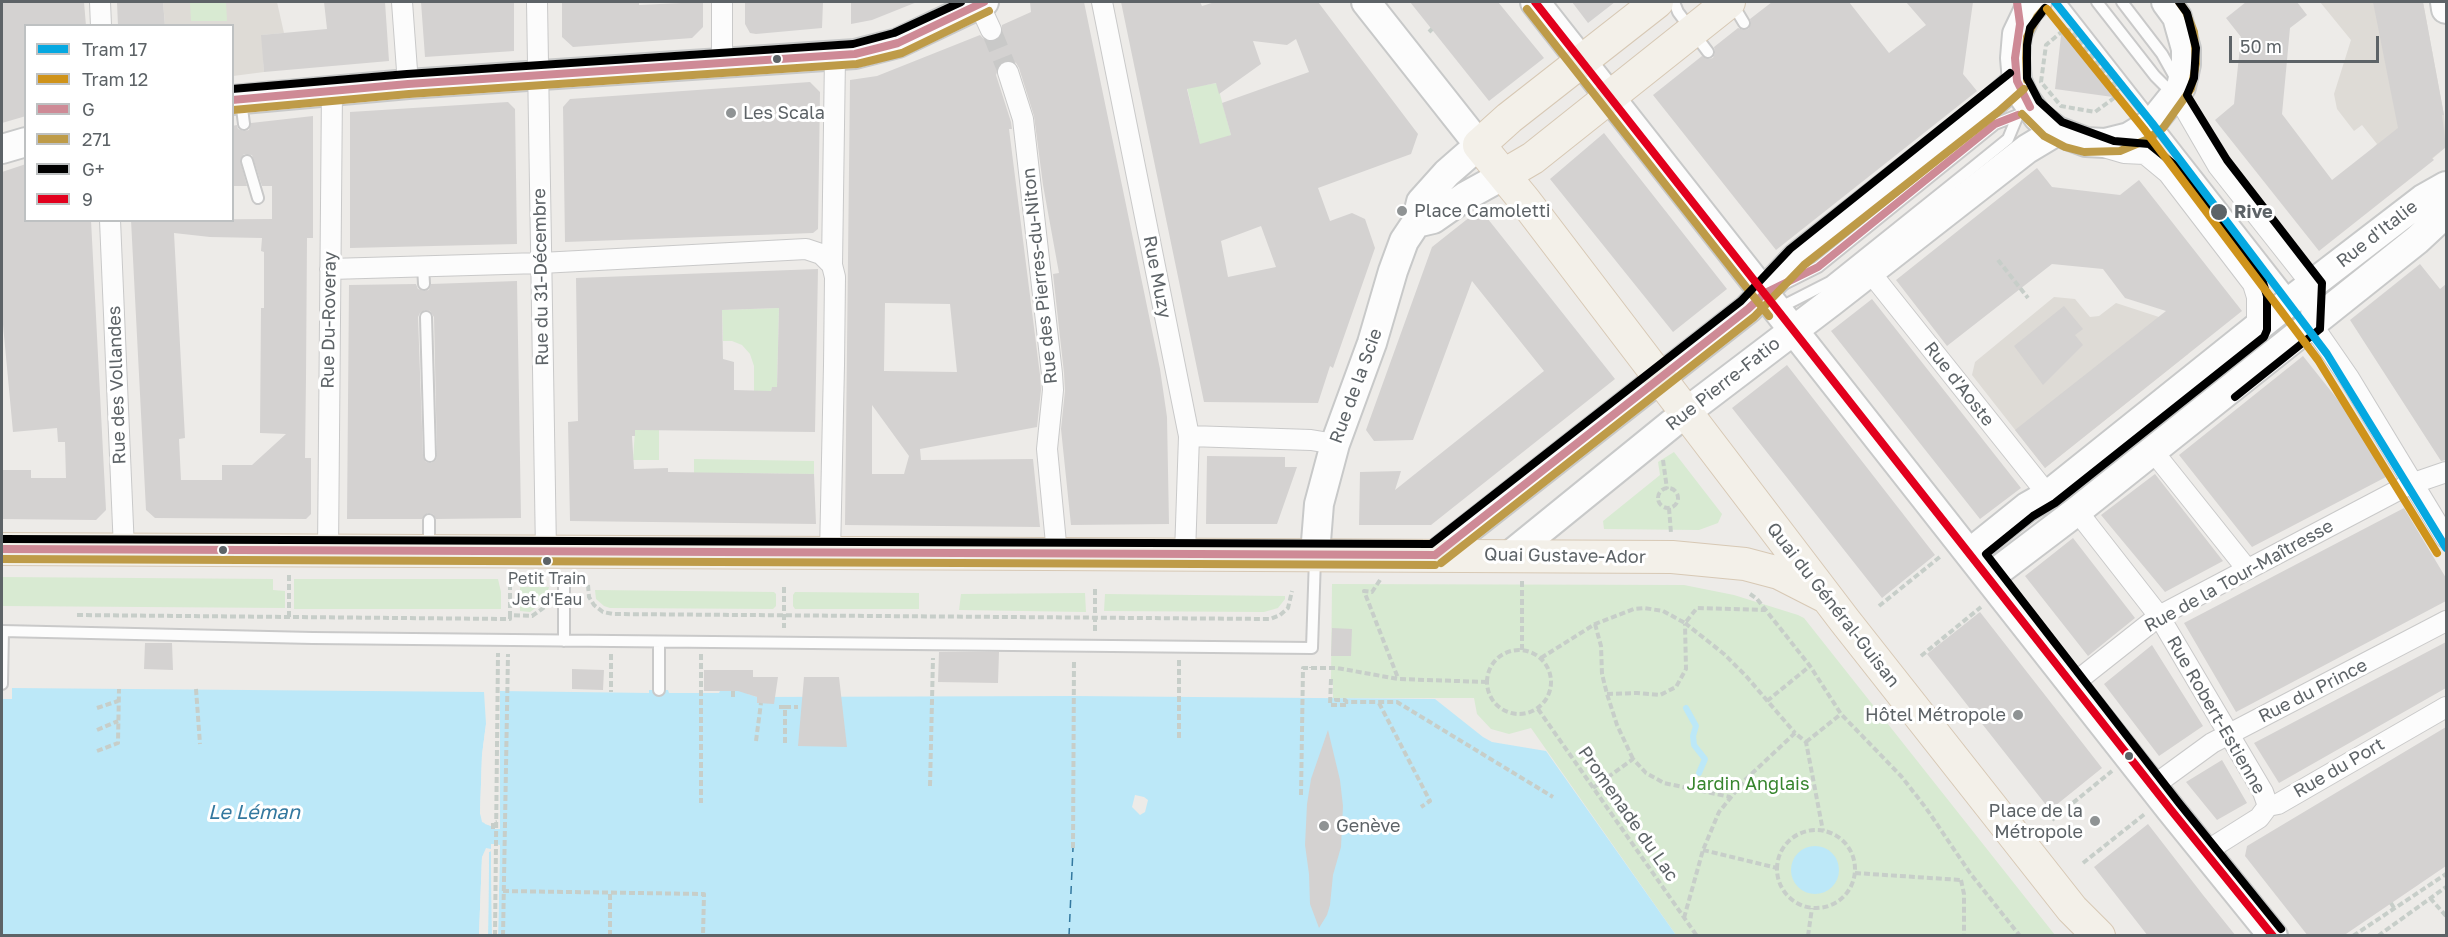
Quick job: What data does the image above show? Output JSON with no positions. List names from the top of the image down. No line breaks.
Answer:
{"streets":{"main road":["Quai Gustave-Ador","Quai du Général-Guisan"],"street":["Rue d'Italie","Rue des Pierres-du-Niton","Rue du 31-Décembre","Rue Muzy","Rue Du-Roveray","Rue Pierre-Fatio","Rue d'Aoste","Rue des Vollandes","Rue de la Scie","Rue de la Tour-Maîtresse","Rue du Prince","Rue Robert-Estienne","Rue du Port"],"path":["Promenade du Lac"]},"crossings":[["Rue d'Italie","Rue d'Aoste"],["Rue d'Italie","Rue Robert-Estienne"],["Rue des Pierres-du-Niton","Quai Gustave-Ador"],["Rue du 31-Décembre","Quai Gustave-Ador"],["Rue Muzy","Quai Gustave-Ador"],["Rue Du-Roveray","Quai Gustave-Ador"],["Rue Pierre-Fatio","Rue d'Aoste"],["Rue Pierre-Fatio","Quai Gustave-Ador"],["Rue Pierre-Fatio","Quai du Général-Guisan"],["Rue des Vollandes","Quai Gustave-Ador"],["Rue de la Scie","Quai Gustave-Ador"],["Quai Gustave-Ador","Quai du Général-Guisan"],["Rue de la Tour-Maîtresse","Rue Robert-Estienne"],["Rue du Prince","Rue Robert-Estienne"],["Rue Robert-Estienne","Rue du Port"]],"water":["Le Léman"],"parks":["Jardin Anglais"],"places":["Les Scala","Place Camoletti","Rive","Petit Train Jet d'Eau","Hôtel Métropole","Place de la Métropole","Genève"],"lines":["tram line 17","transit line G","transit line 271","transit line G+","transit line 9","tram line 12"],"legend":["Tram 17","Tram 12","G","271","G+","9"],"scale_bar":"50 m"}
